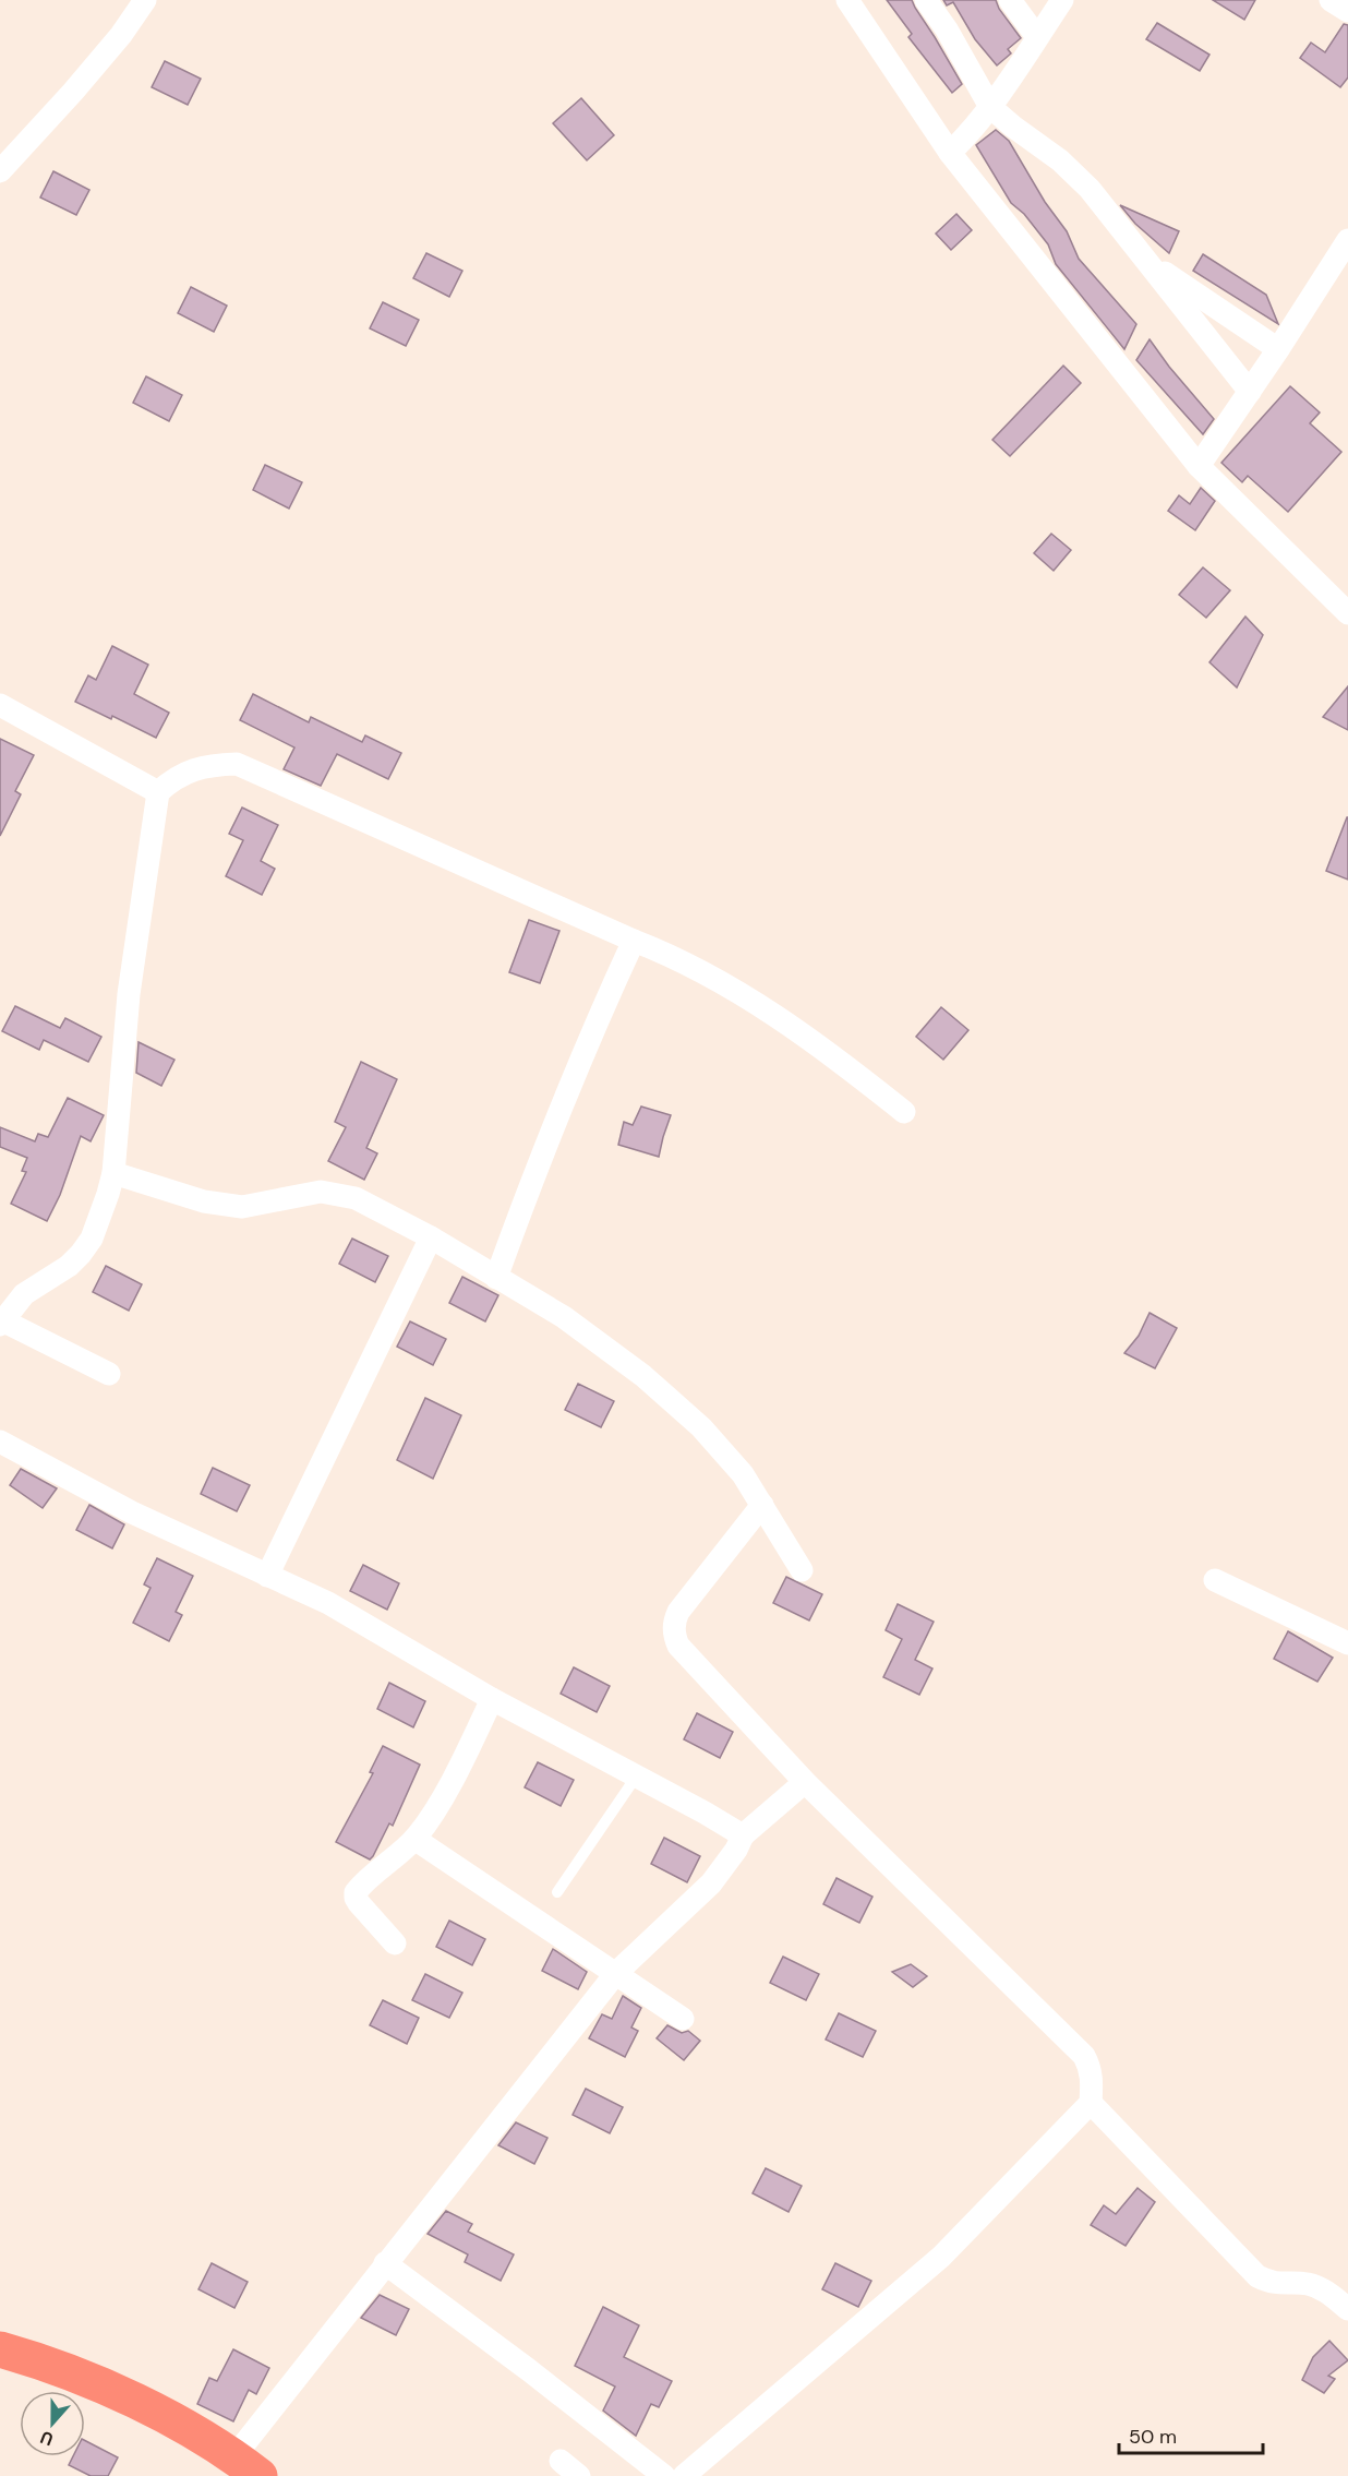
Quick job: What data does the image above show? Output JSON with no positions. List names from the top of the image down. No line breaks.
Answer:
{"scale_bar":"50 m","north":"bottom"}
